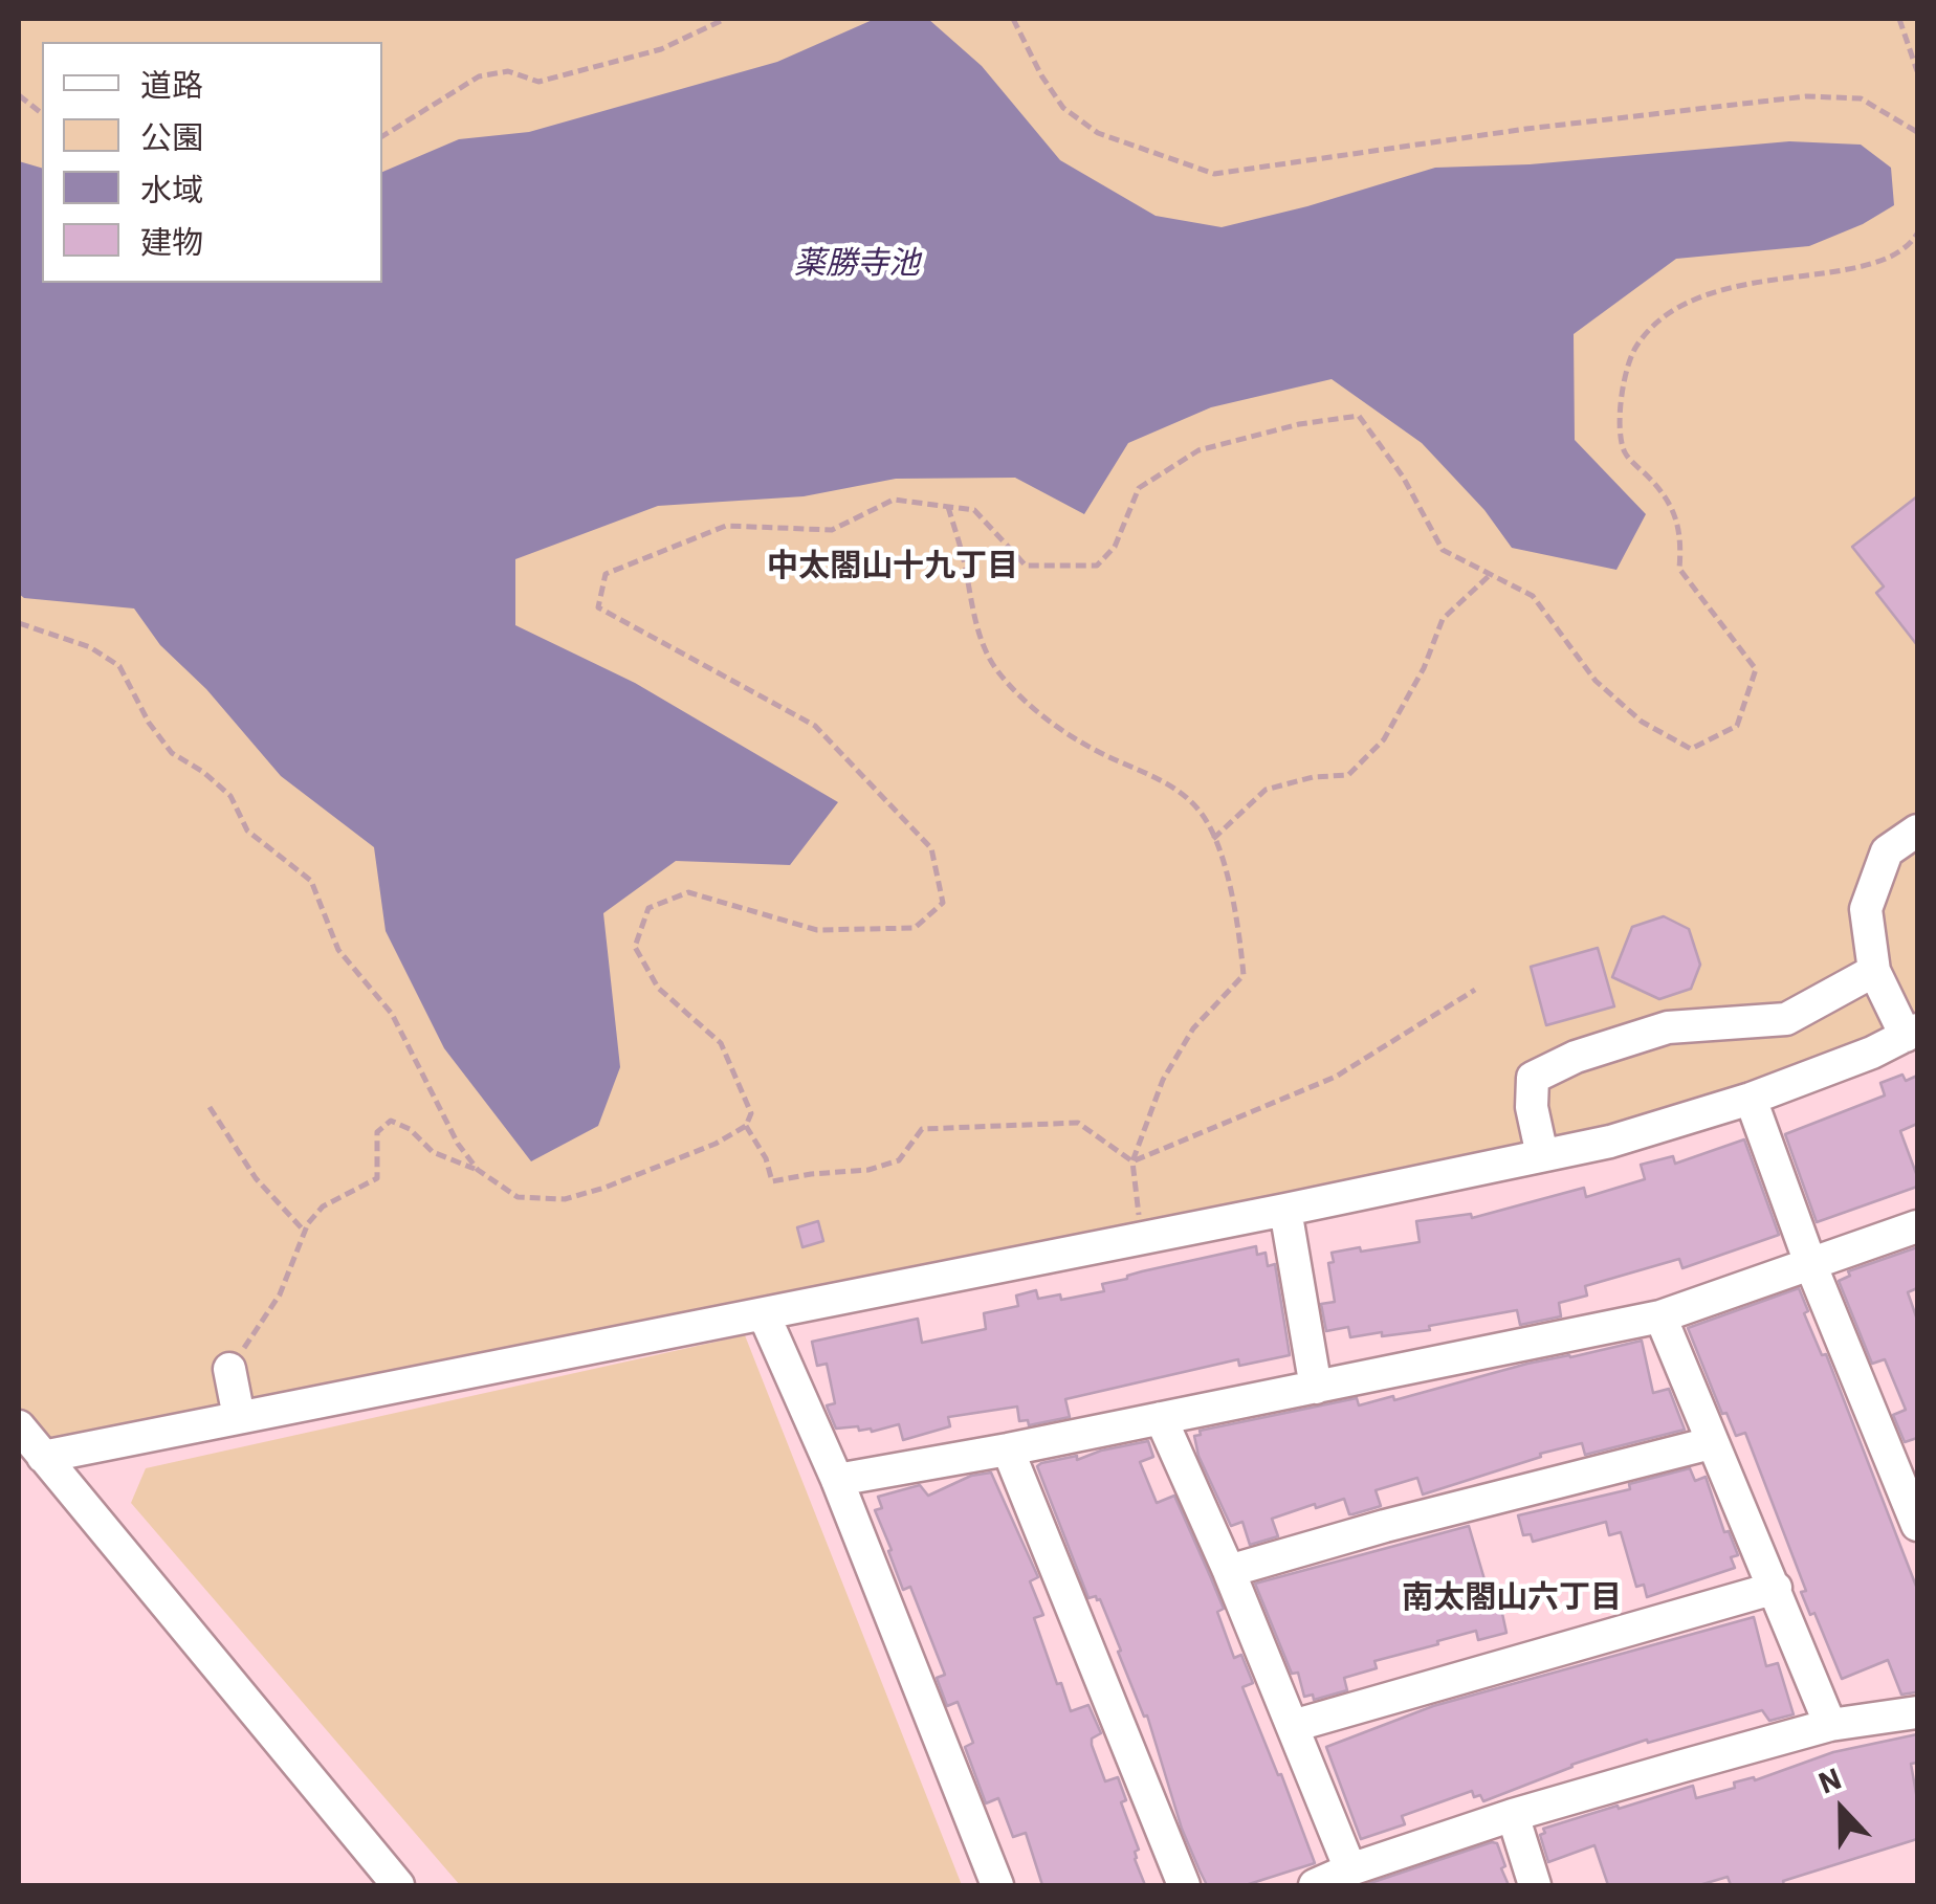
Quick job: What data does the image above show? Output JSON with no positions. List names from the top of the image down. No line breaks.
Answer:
{"districts":["中太閤山十九丁目","南太閤山六丁目"],"water":["薬勝寺池"],"legend":["道路","公園","水域","建物"],"north":"top"}
